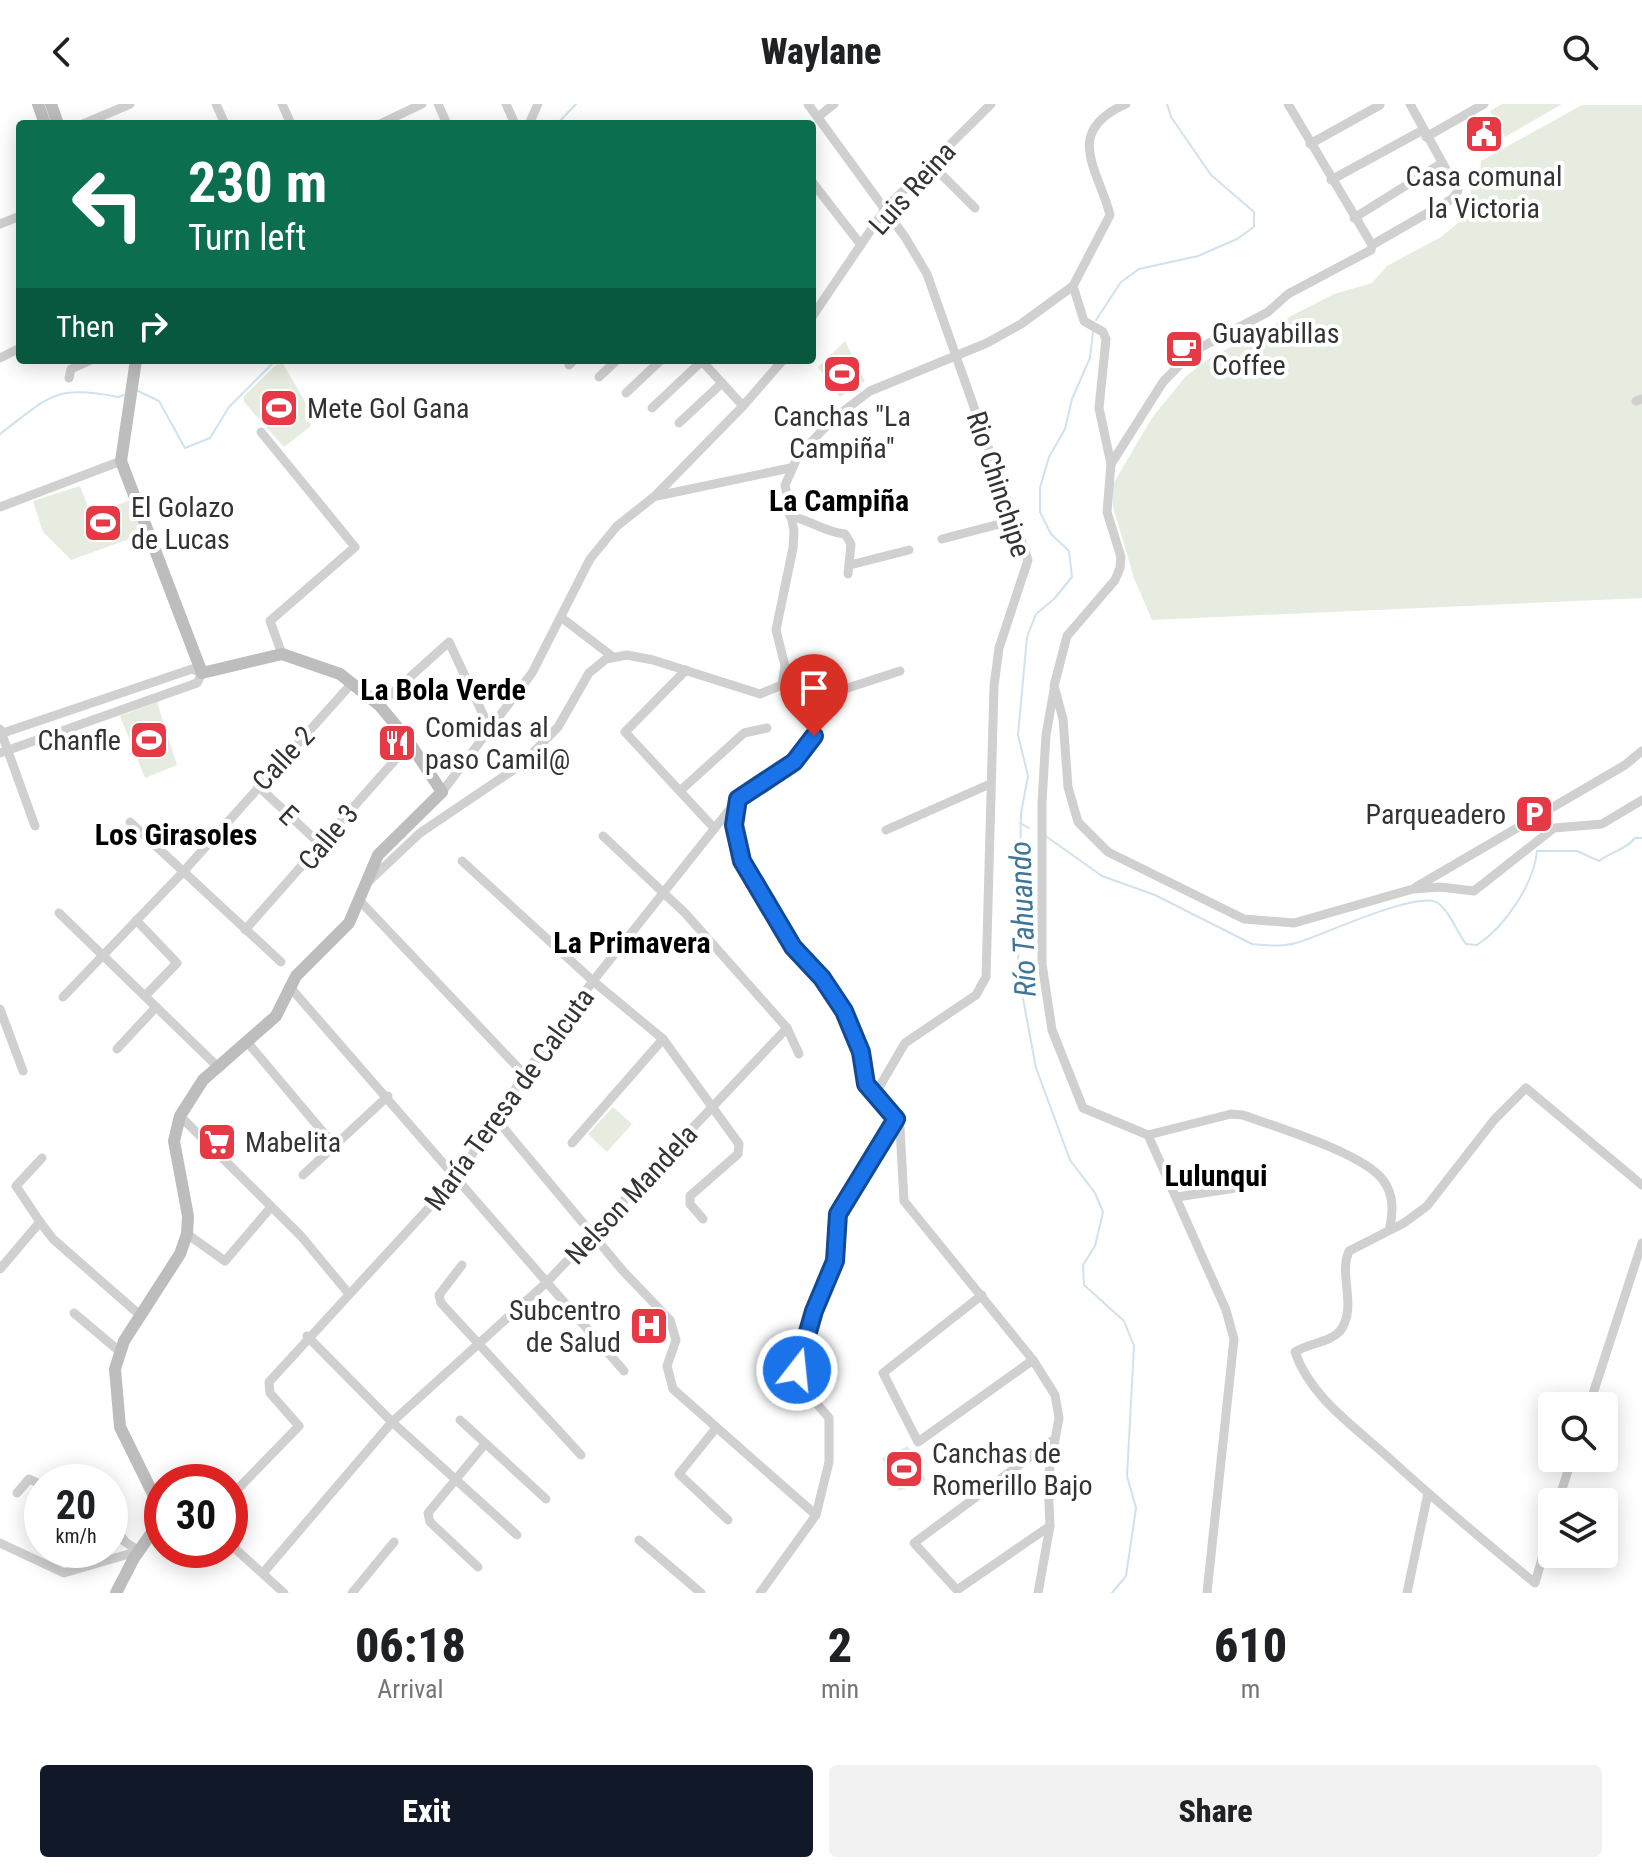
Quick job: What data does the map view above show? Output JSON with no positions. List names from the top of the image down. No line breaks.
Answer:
{"streets":{"street":["Luis Reina","Rio Chinchipe","Calle 2","E","Calle 3","María Teresa de Calcuta","Nelson Mandela"]},"crossings":[["Luis Reina","Rio Chinchipe"],["Calle 2","E"],["E","Calle 3"]],"districts":["La Campiña","La Bola Verde","Los Girasoles","La Primavera","Lulunqui"],"water":["Río Tahuando"],"places":{"public building":["Casa comunal la Victoria"],"cafe":["Guayabillas Coffee"],"sports":["Canchas \"La Campiña\"","Mete Gol Gana","El Golazo de Lucas","Chanfle","Canchas de Romerillo Bajo"],"restaurant":["Comidas al paso Camil@"],"parking":["Parqueadero"],"supermarket":["Mabelita"],"hospital":["Subcentro de Salud"]},"page":{"header":"Waylane","turn":["230 m","Turn left"],"then":"Then","speed":"20 km/h","limit":"30","eta":["06:18","Arrival","2","min","610","m"],"buttons":["Exit","Share"]}}
